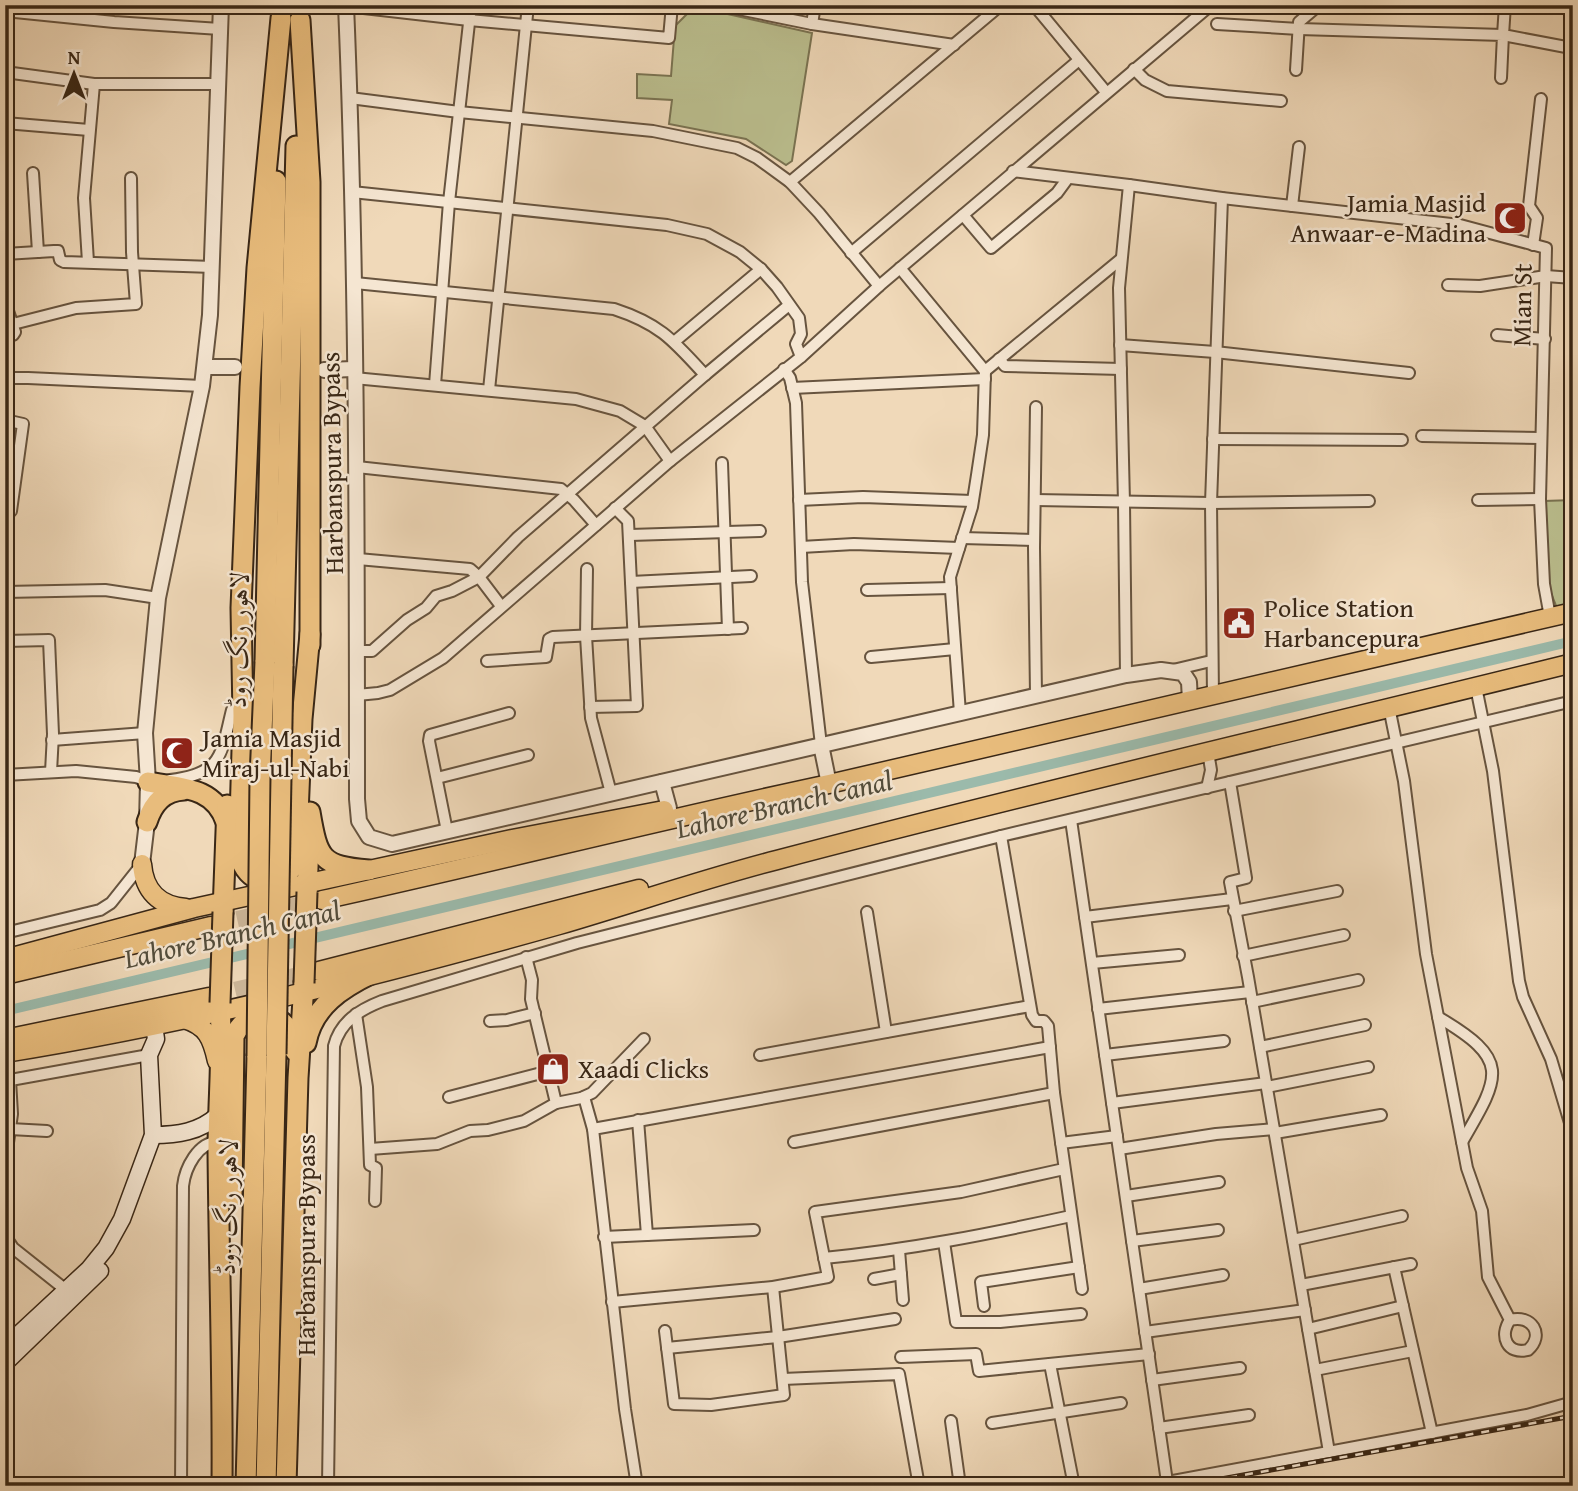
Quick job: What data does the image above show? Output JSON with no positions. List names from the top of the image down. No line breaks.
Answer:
{"streets":{"highway":["لاہور رنگ روڈ"],"street":["Mian St","Harbanspura Bypass"]},"water":["Lahore Branch Canal"],"places":{"mosque":["Jamia Masjid Anwaar-e-Madina","Jamia Masjid Miraj-ul-Nabi"],"public building":["Police Station Harbancepura"],"shop":["Xaadi Clicks"]},"north":"top"}
